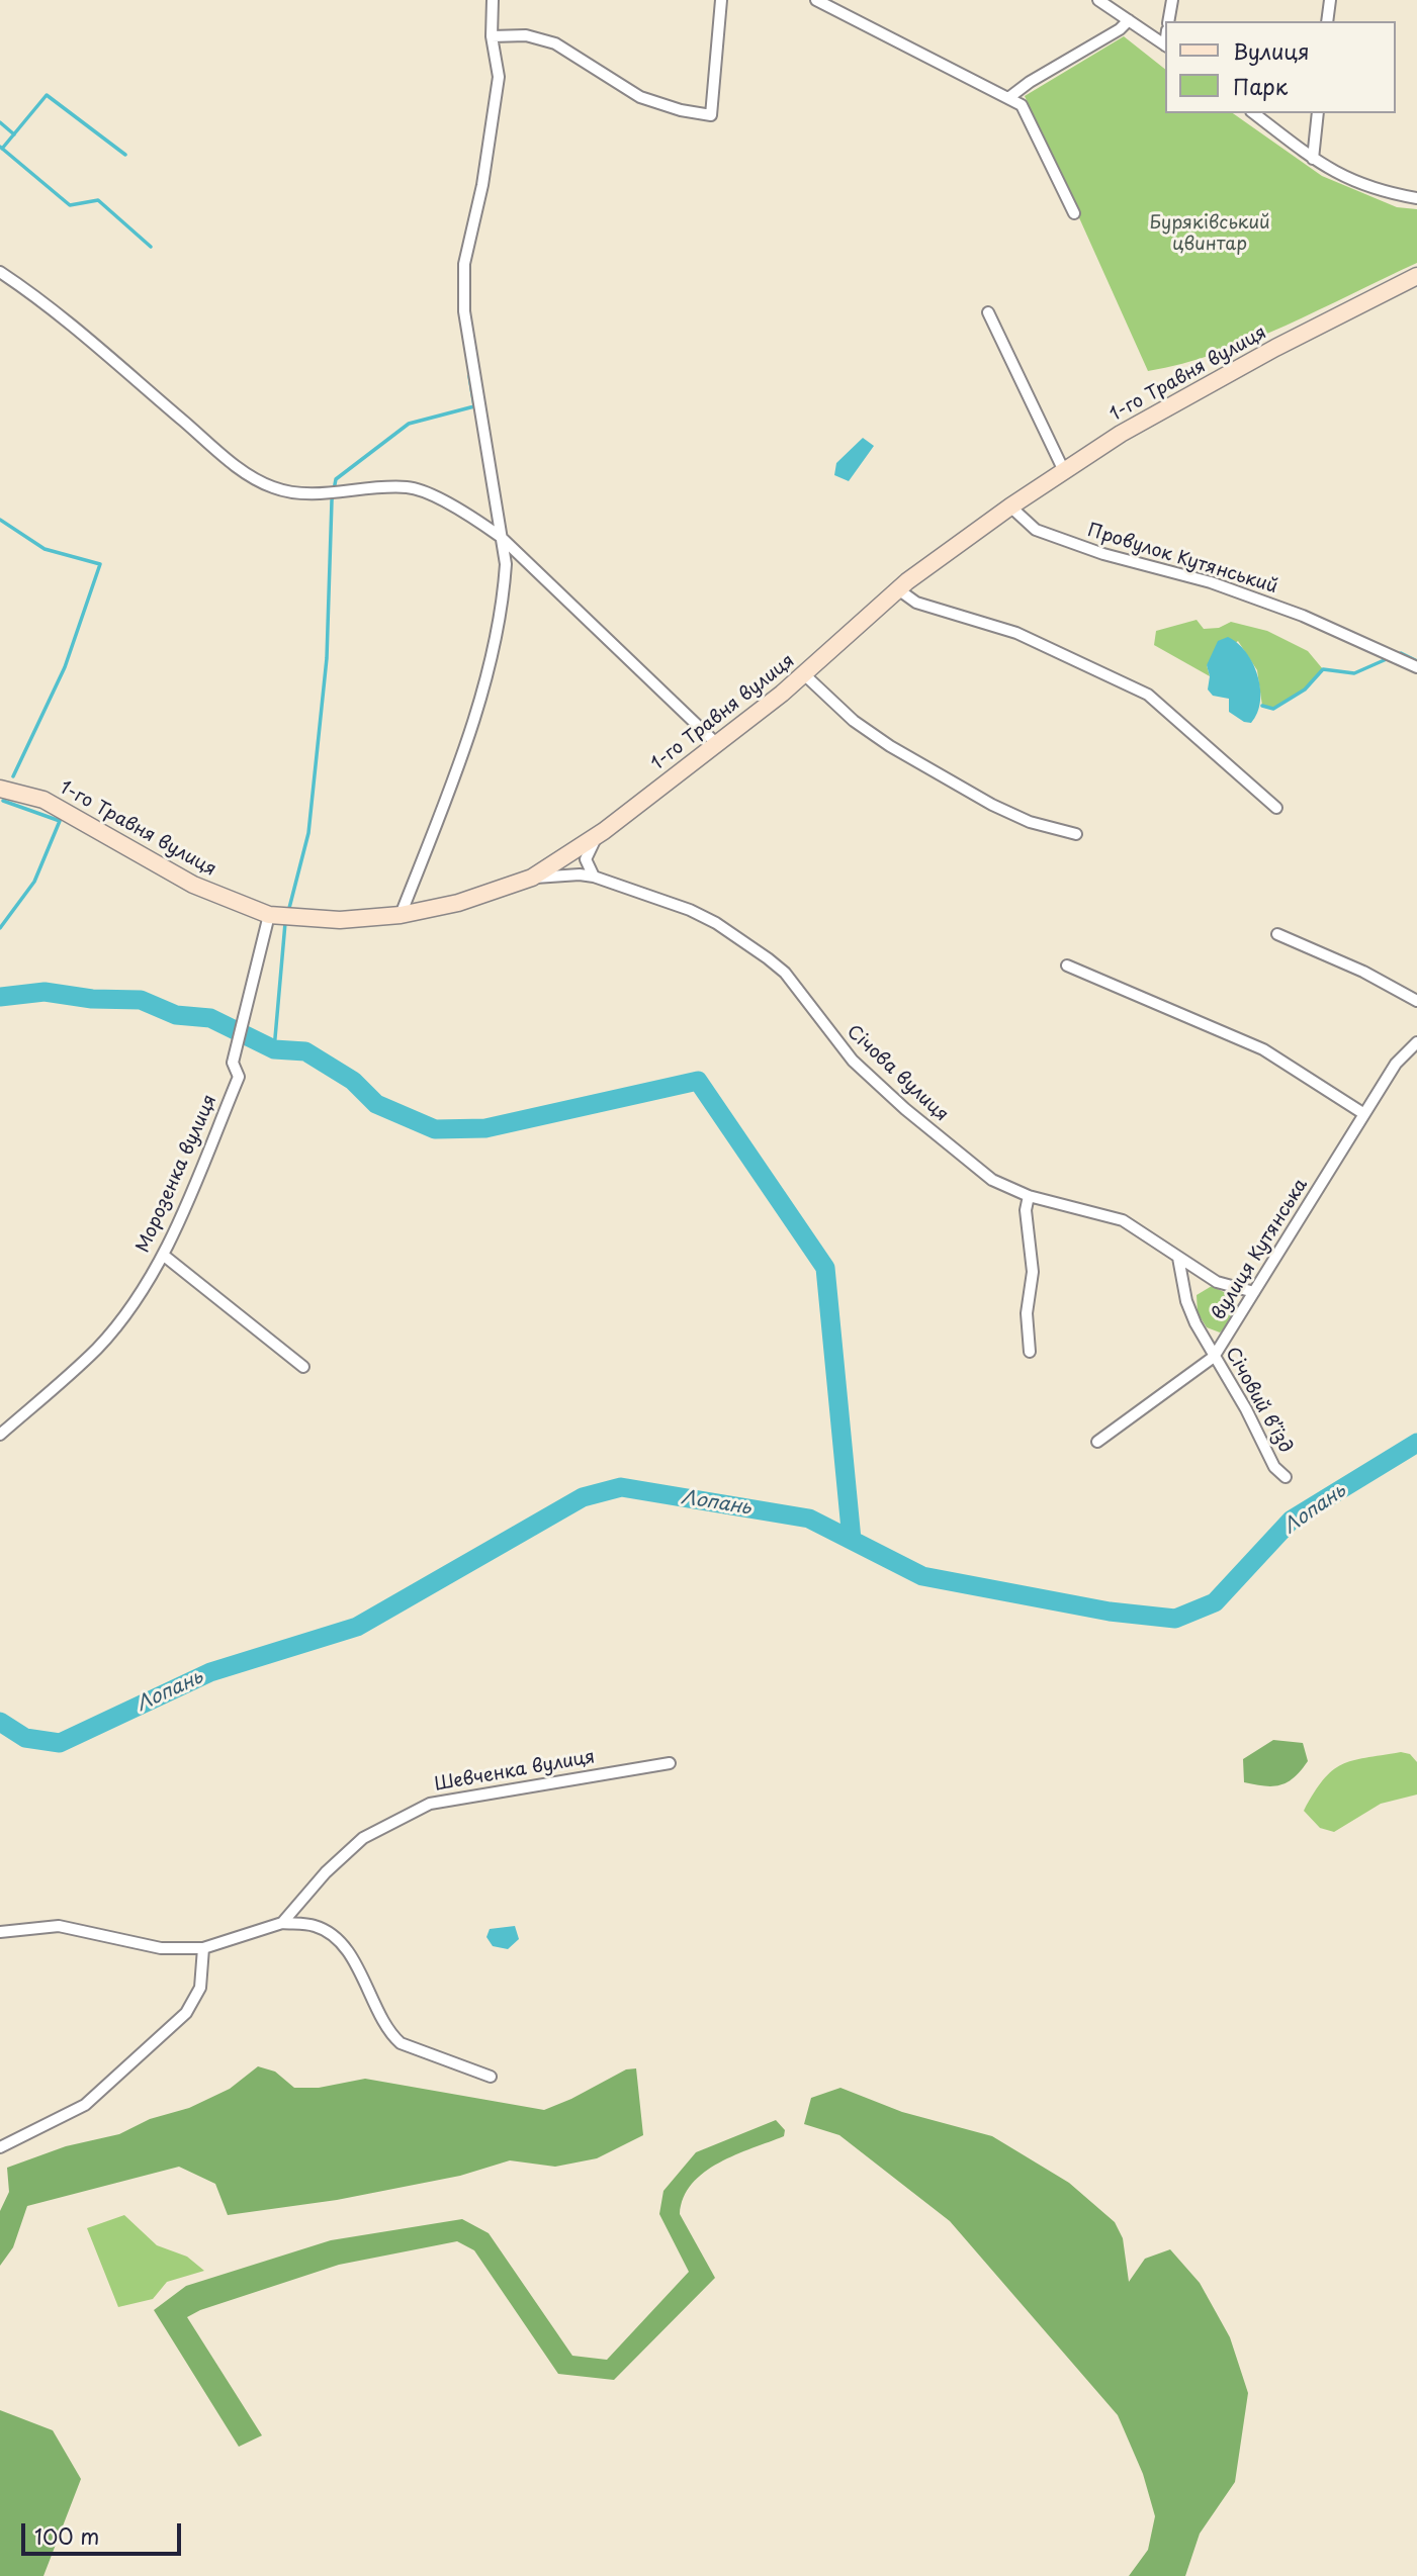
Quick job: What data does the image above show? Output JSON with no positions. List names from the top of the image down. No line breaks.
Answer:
{"streets":{"street":["1-го Травня вулиця","Провулок Кутянський","Січова вулиця","Морозенка вулиця","вулиця Кутянська","Січовий в’їзд","Шевченка вулиця"]},"crossings":[["1-го Травня вулиця","Провулок Кутянський"],["1-го Травня вулиця","Січова вулиця"],["1-го Травня вулиця","Морозенка вулиця"],["Січова вулиця","вулиця Кутянська"],["Січова вулиця","Січовий в’їзд"],["вулиця Кутянська","Січовий в’їзд"]],"water":["Лопань"],"parks":["Буряківський цвинтар"],"legend":["Вулиця","Парк"],"scale_bar":"100 m"}
